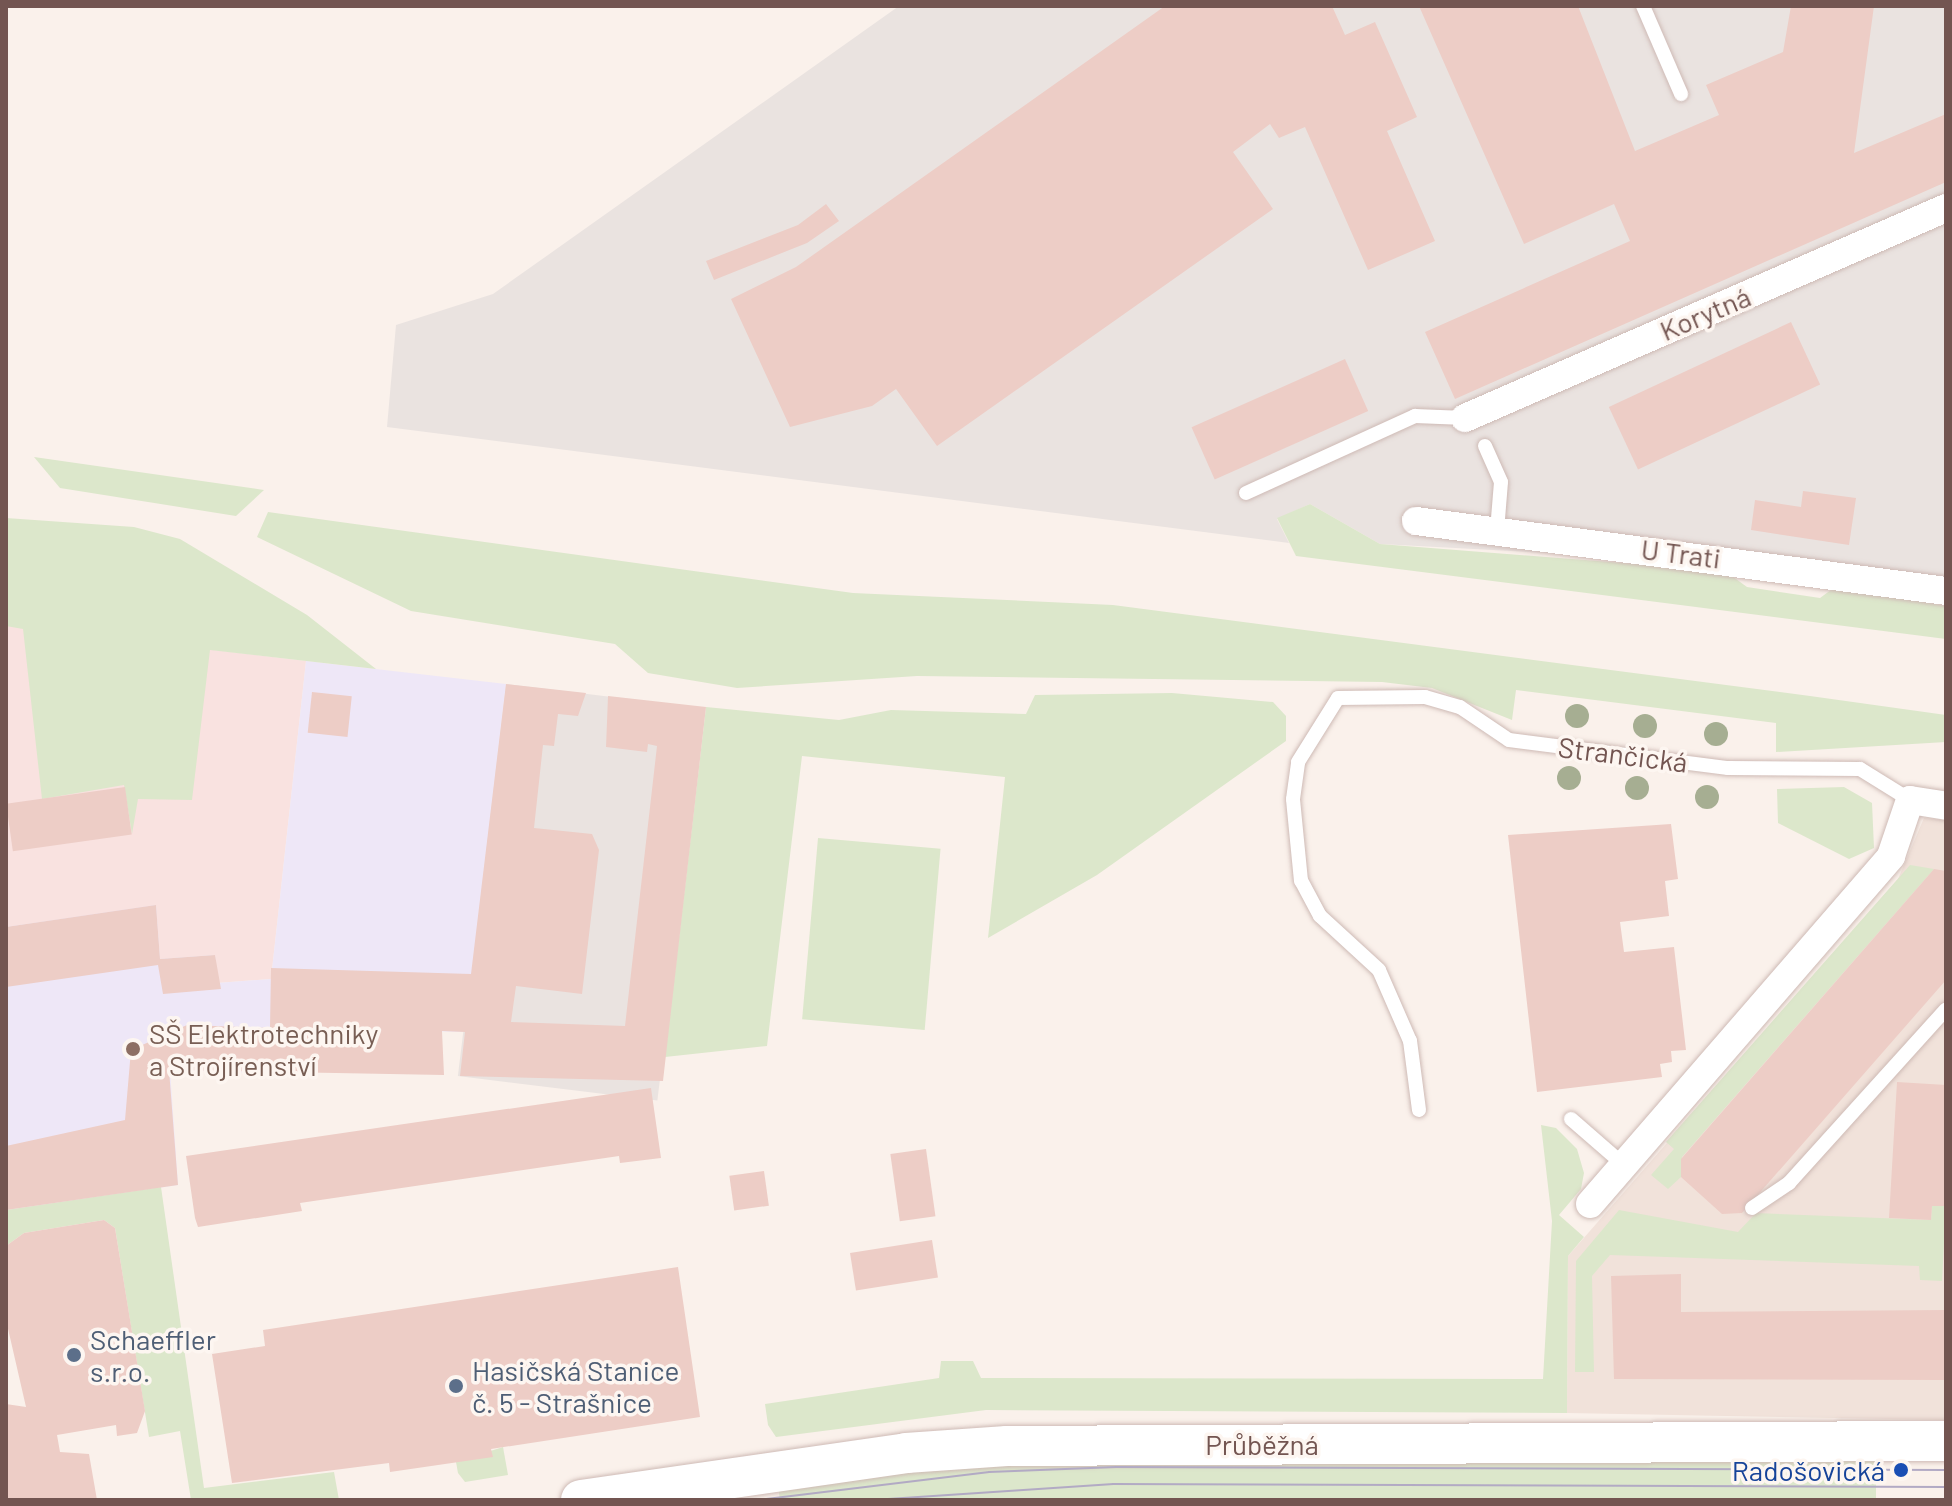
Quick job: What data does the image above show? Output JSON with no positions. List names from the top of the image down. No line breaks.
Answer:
{"streets":{"main road":["Průběžná"],"street":["Korytná","U Trati","Strančická"]},"places":["SŠ Elektrotechniky a Strojírenství","Schaeffler s.r.o.","Hasičská Stanice č. 5 - Strašnice","Radošovická"]}
